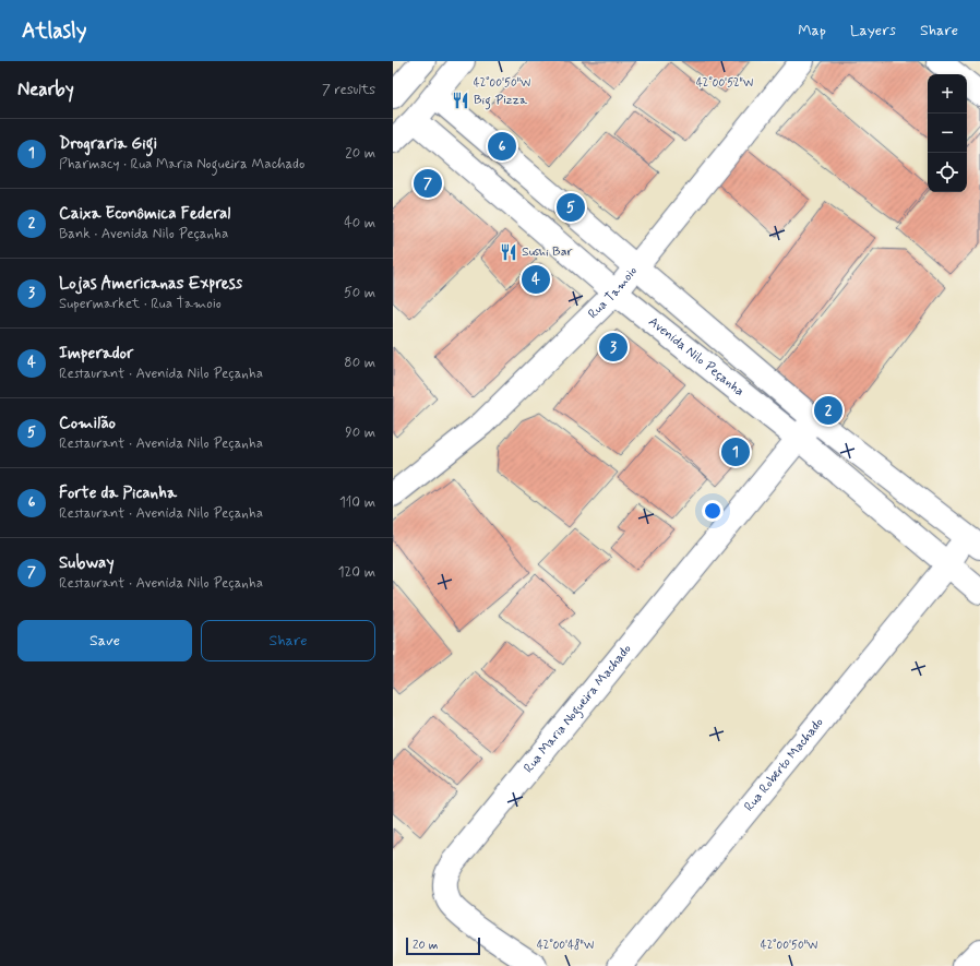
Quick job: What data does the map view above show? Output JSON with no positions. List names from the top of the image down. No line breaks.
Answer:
{"streets":{"street":["Rua Tamoio","Avenida Nilo Peçanha","Rua Maria Nogueira Machado","Rua Roberto Machado"]},"crossings":[["Rua Tamoio","Avenida Nilo Peçanha"],["Avenida Nilo Peçanha","Rua Maria Nogueira Machado"],["Avenida Nilo Peçanha","Rua Roberto Machado"]],"places":{"restaurant":["Big Pizza","Sushi Bar"]},"scale_bar":"20 m","page":{"header":"Atlasly","nav":["Map","Layers","Share"],"heading":["Nearby","7 results"],"map_buttons":["+","−"],"list":[{"mark":"1","name":"Drograria Gigi","note":"Pharmacy · Rua Maria Nogueira Machado","value":"20 m"},{"mark":"2","name":"Caixa Econômica Federal","note":"Bank · Avenida Nilo Peçanha","value":"40 m"},{"mark":"3","name":"Lojas Americanas Express","note":"Supermarket · Rua Tamoio","value":"50 m"},{"mark":"4","name":"Imperador","note":"Restaurant · Avenida Nilo Peçanha","value":"80 m"},{"mark":"5","name":"Comilão","note":"Restaurant · Avenida Nilo Peçanha","value":"90 m"},{"mark":"6","name":"Forte da Picanha","note":"Restaurant · Avenida Nilo Peçanha","value":"110 m"},{"mark":"7","name":"Subway","note":"Restaurant · Avenida Nilo Peçanha","value":"120 m"}],"pins":["6","7","5","4","3","2","1"],"buttons":["Save","Share"],"scale":"20 m"},"coordinates":["42°00'50\"W","42°00'52\"W","42°00'48\"W"]}
